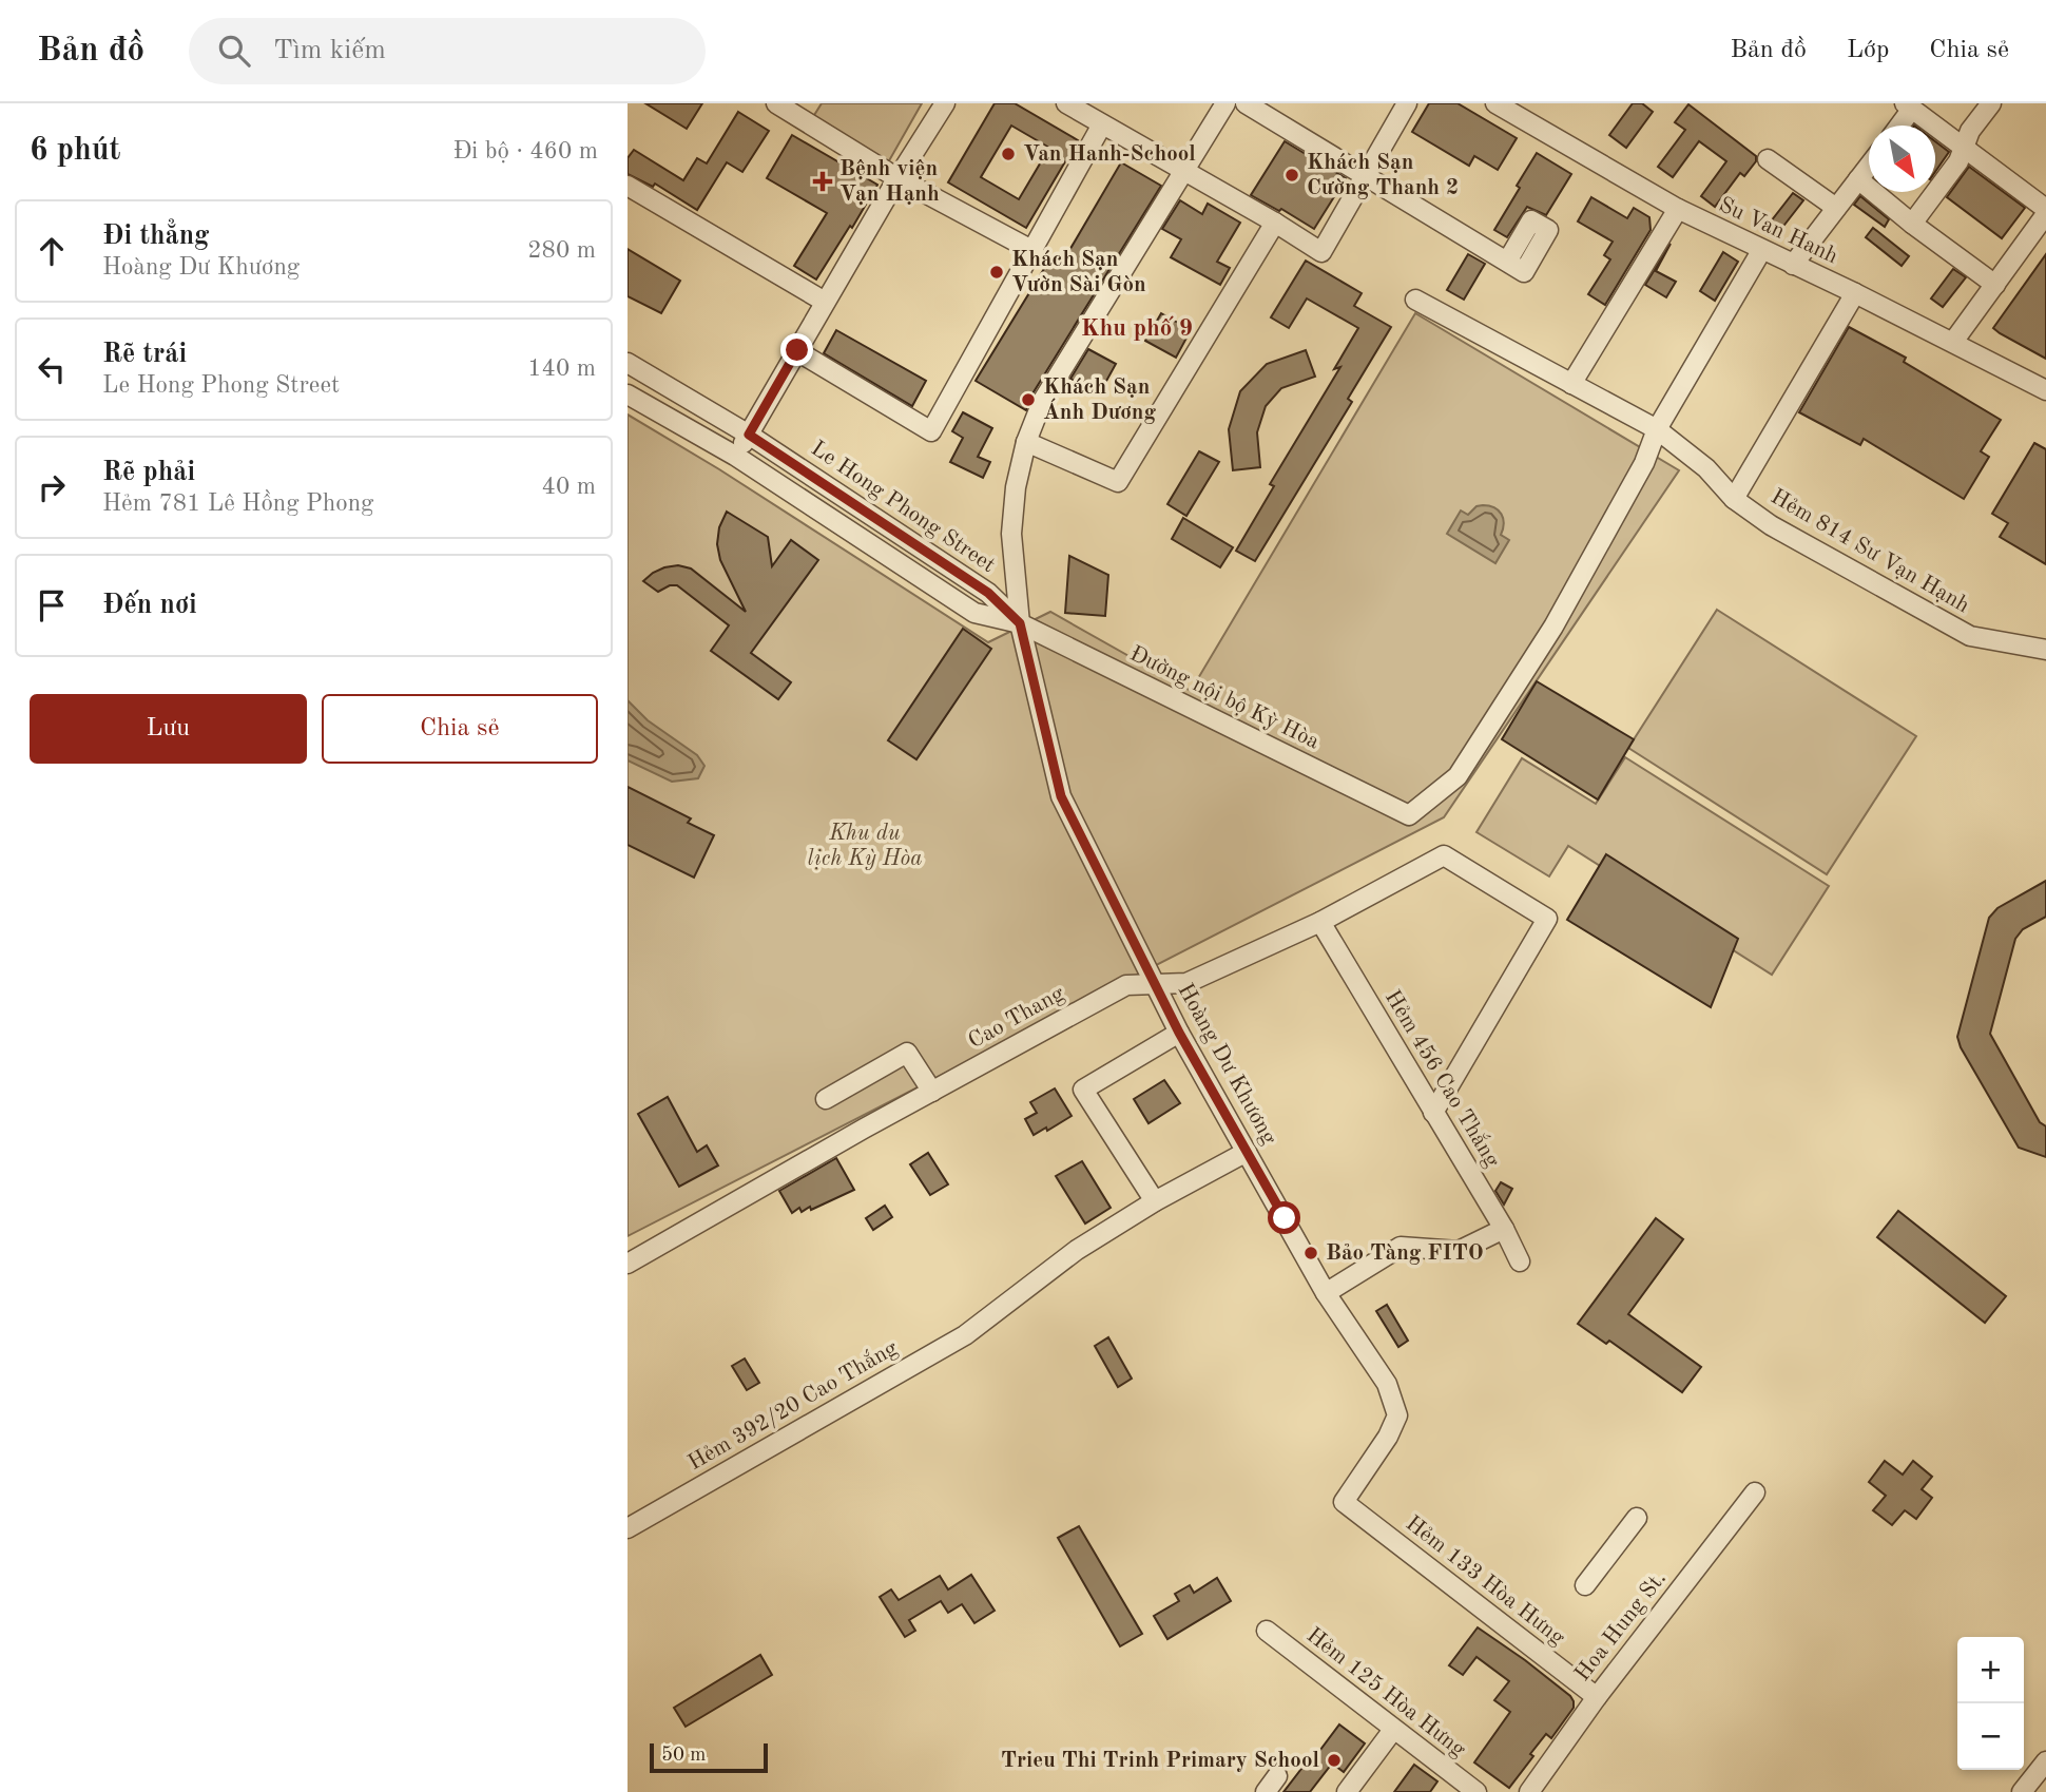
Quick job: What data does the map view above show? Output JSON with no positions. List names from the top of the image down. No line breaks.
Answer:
{"streets":{"street":["Su Van Hanh","Le Hong Phong Street","Hẻm 814 Sư Vạn Hạnh","Đường nội bộ Kỳ Hòa","Cao Thang","Hoàng Dư Khương","Hẻm 456 Cao Thắng","Hẻm 392/20 Cao Thắng","Hẻm 133 Hòa Hưng","Hoa Hung St.","Hẻm 125 Hòa Hưng"]},"crossings":[["Su Van Hanh","Hẻm 814 Sư Vạn Hạnh"],["Le Hong Phong Street","Đường nội bộ Kỳ Hòa"],["Le Hong Phong Street","Hoàng Dư Khương"],["Đường nội bộ Kỳ Hòa","Hoàng Dư Khương"],["Cao Thang","Hoàng Dư Khương"],["Cao Thang","Hẻm 456 Cao Thắng"],["Hoàng Dư Khương","Hẻm 392/20 Cao Thắng"],["Hoàng Dư Khương","Hẻm 133 Hòa Hưng"],["Hẻm 133 Hòa Hưng","Hoa Hung St."]],"districts":["Khu phố 9"],"parks":["Khu du lịch Kỳ Hòa"],"places":{"other":["Van Hanh-School","Khách Sạn Cường Thanh 2","Khách Sạn Vườn Sài Gòn","Khách Sạn Ánh Dương","Bảo Tàng FITO","Trieu Thi Trinh Primary School"],"health":["Bệnh viện Vạn Hạnh"]},"scale_bar":"50 m","north":"bottom right","page":{"header":"Bản đồ","search":"Tìm kiếm","nav":["Bản đồ","Lớp","Chia sẻ"],"heading":["6 phút","Đi bộ · 460 m"],"list":[["Đi thẳng","Hoàng Dư Khương","280 m"],["Rẽ trái","Le Hong Phong Street","140 m"],["Rẽ phải","Hẻm 781 Lê Hồng Phong","40 m"],"Đến nơi"],"buttons":["Lưu","Chia sẻ"],"map_buttons":["+","−"],"scale":"50 m"}}
